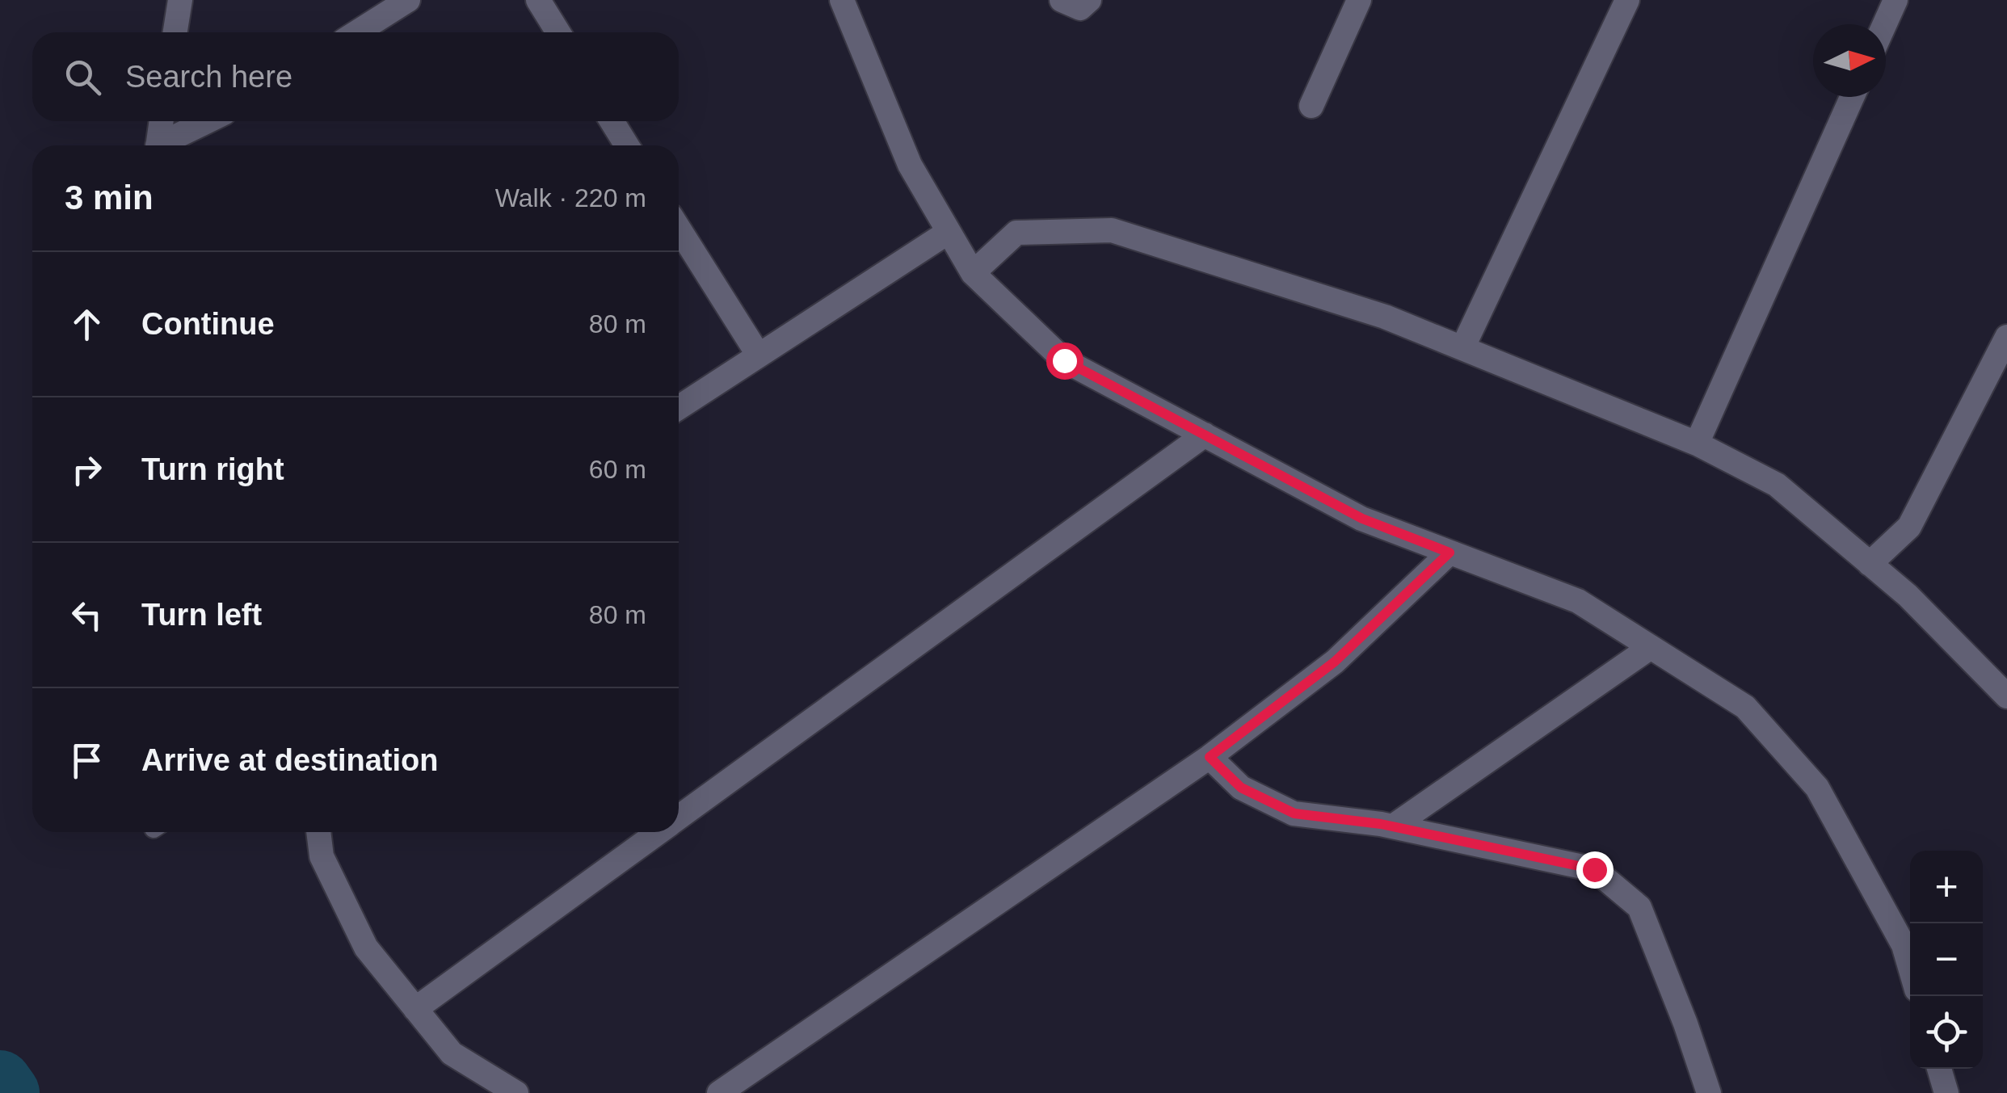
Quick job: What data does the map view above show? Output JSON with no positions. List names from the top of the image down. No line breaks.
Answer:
{"north":"right","page":{"search":"Search here","heading":["3 min","Walk · 220 m"],"list":[["Continue","80 m"],["Turn right","60 m"],["Turn left","80 m"],"Arrive at destination"],"map_buttons":["+","−"]}}
